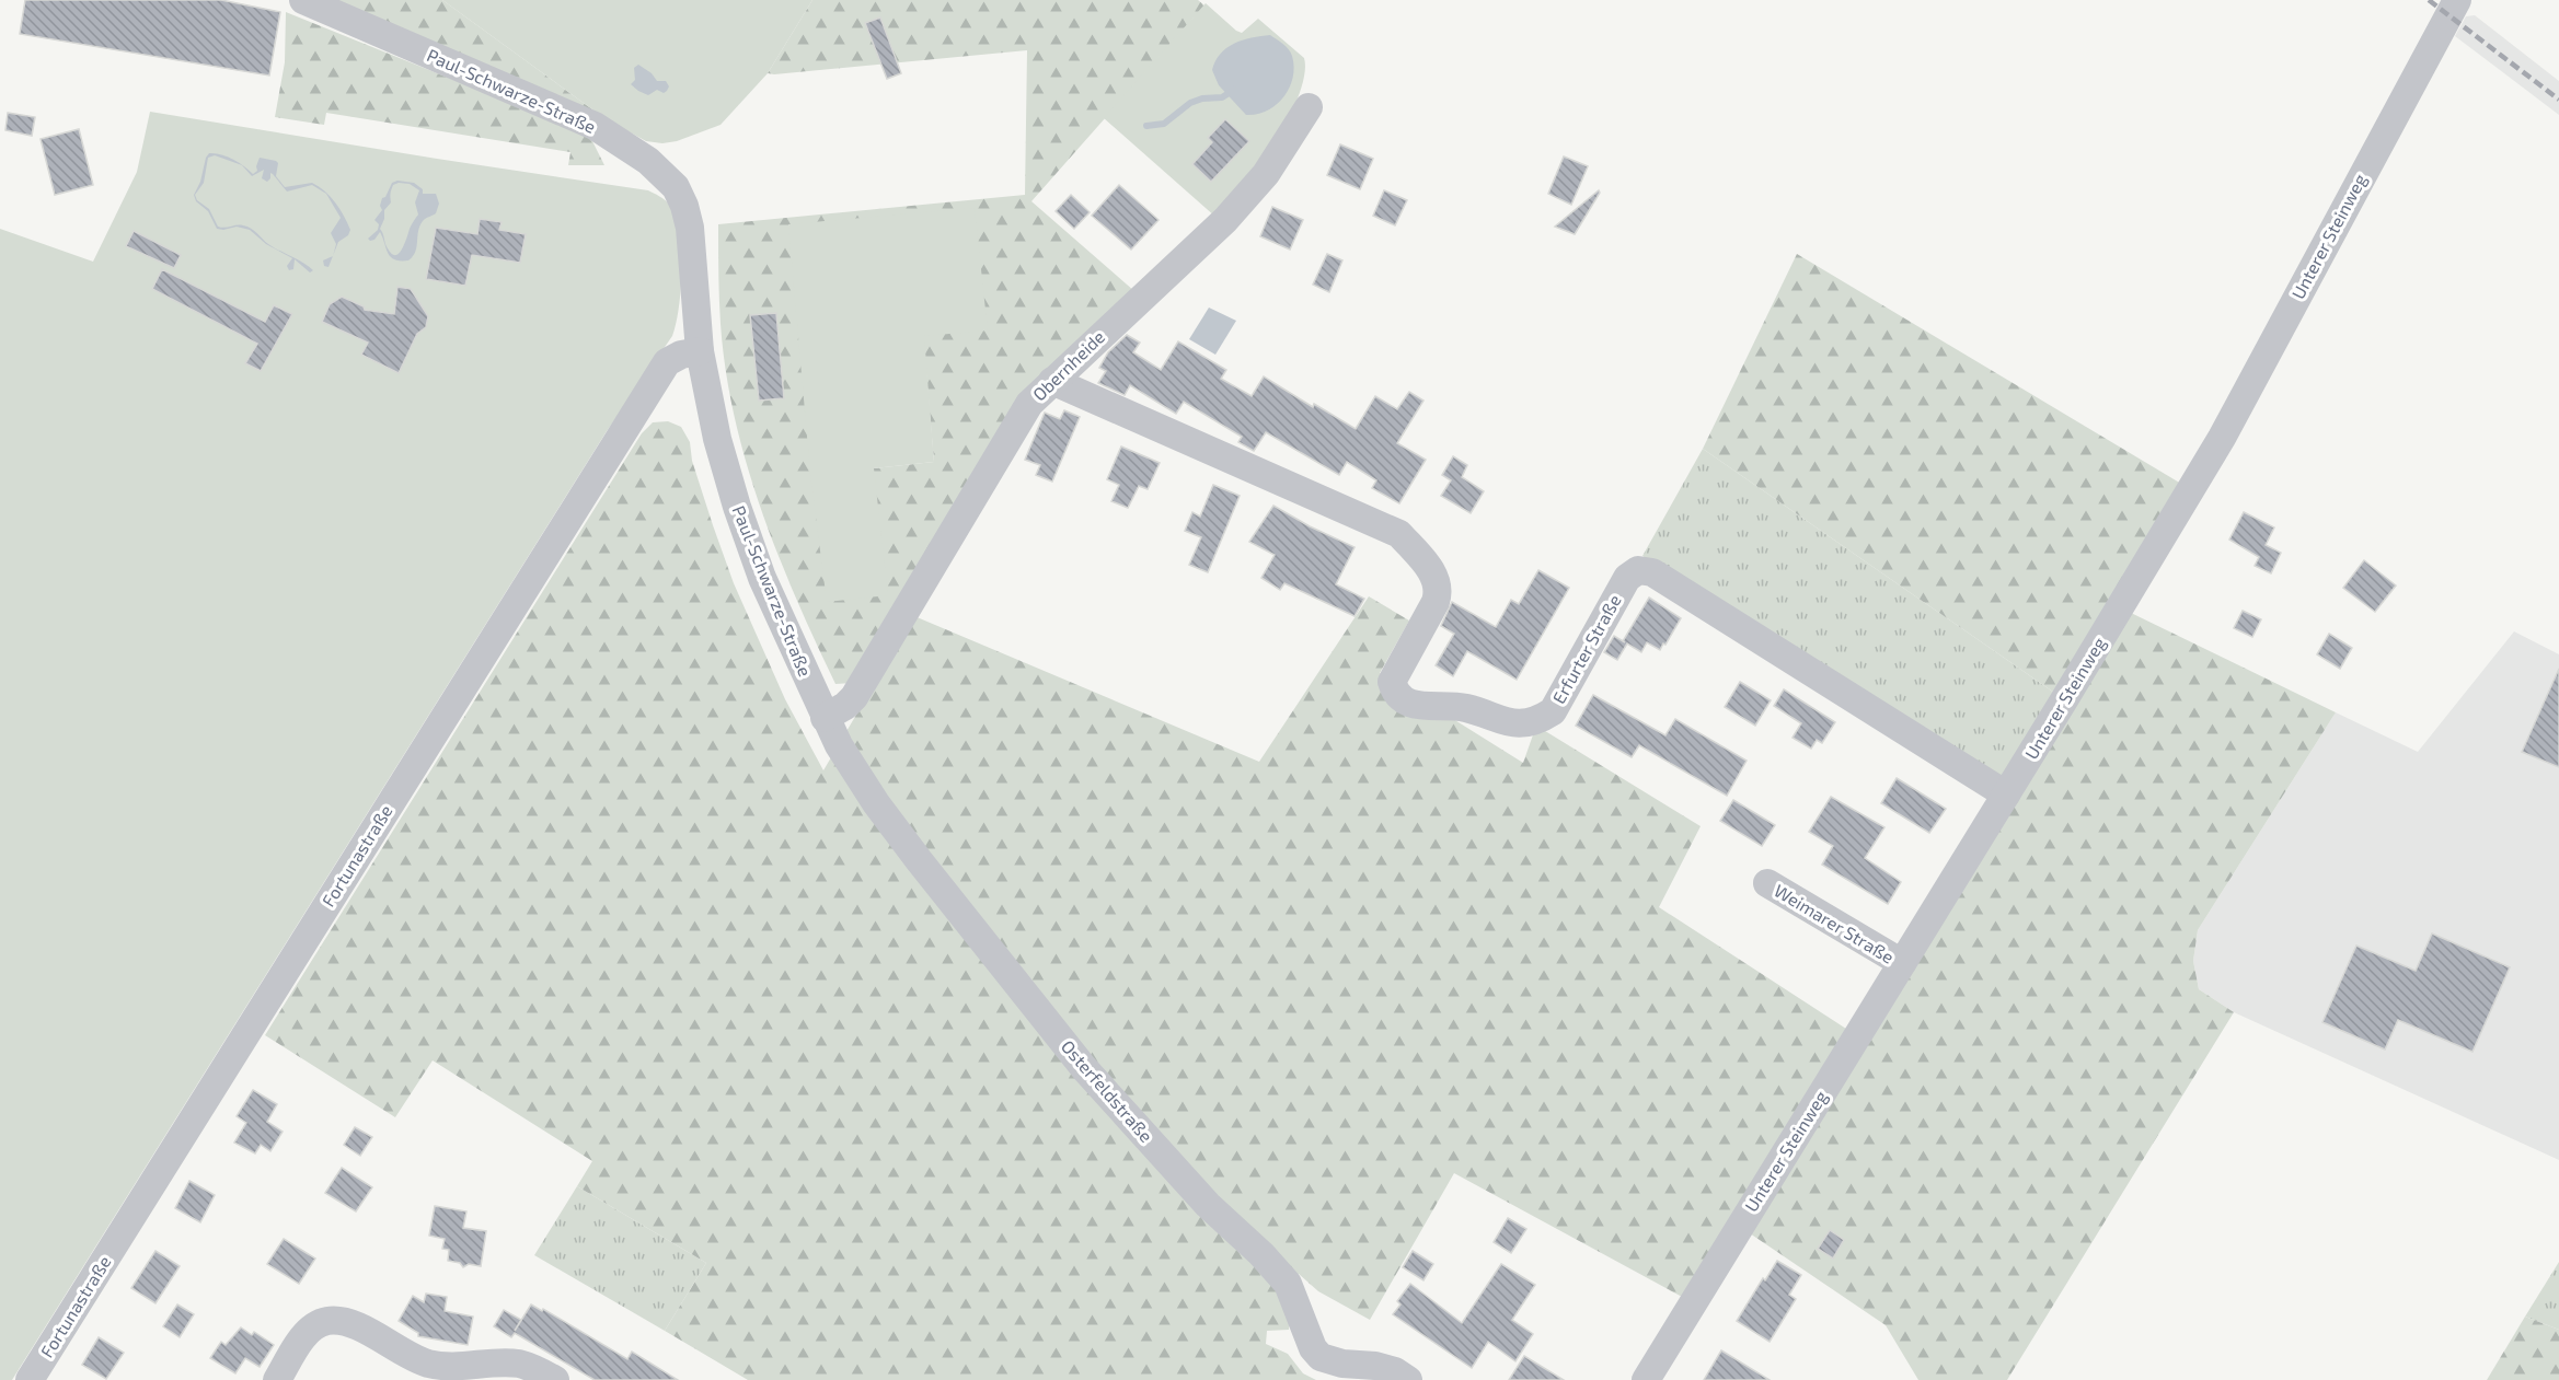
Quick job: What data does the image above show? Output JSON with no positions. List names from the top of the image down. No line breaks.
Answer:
{"streets":{"street":["Paul-Schwarze-Straße","Unterer Steinweg","Obernheide","Erfurter Straße","Fortunastraße","Weimarer Straße","Osterfeldstraße"]},"crossings":[["Paul-Schwarze-Straße","Obernheide"],["Paul-Schwarze-Straße","Fortunastraße"],["Paul-Schwarze-Straße","Osterfeldstraße"],["Unterer Steinweg","Erfurter Straße"],["Unterer Steinweg","Weimarer Straße"],["Obernheide","Erfurter Straße"]]}
